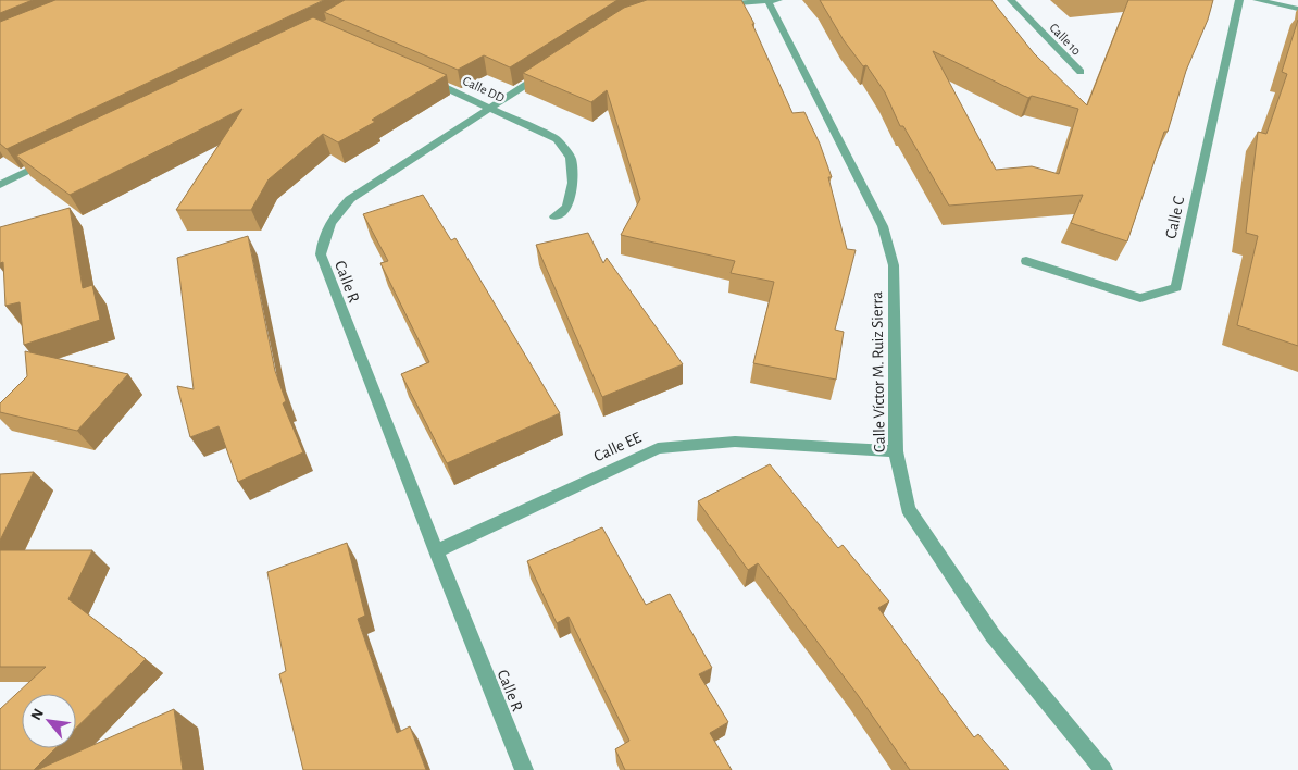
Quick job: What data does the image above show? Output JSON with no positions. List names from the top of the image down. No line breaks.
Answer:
{"streets":{"street":["Calle 10","Calle DD","Calle C","Calle R","Calle Víctor M. Ruiz Sierra","Calle EE"]},"crossings":[["Calle DD","Calle R"],["Calle R","Calle EE"],["Calle Víctor M. Ruiz Sierra","Calle EE"]],"north":"top left"}
